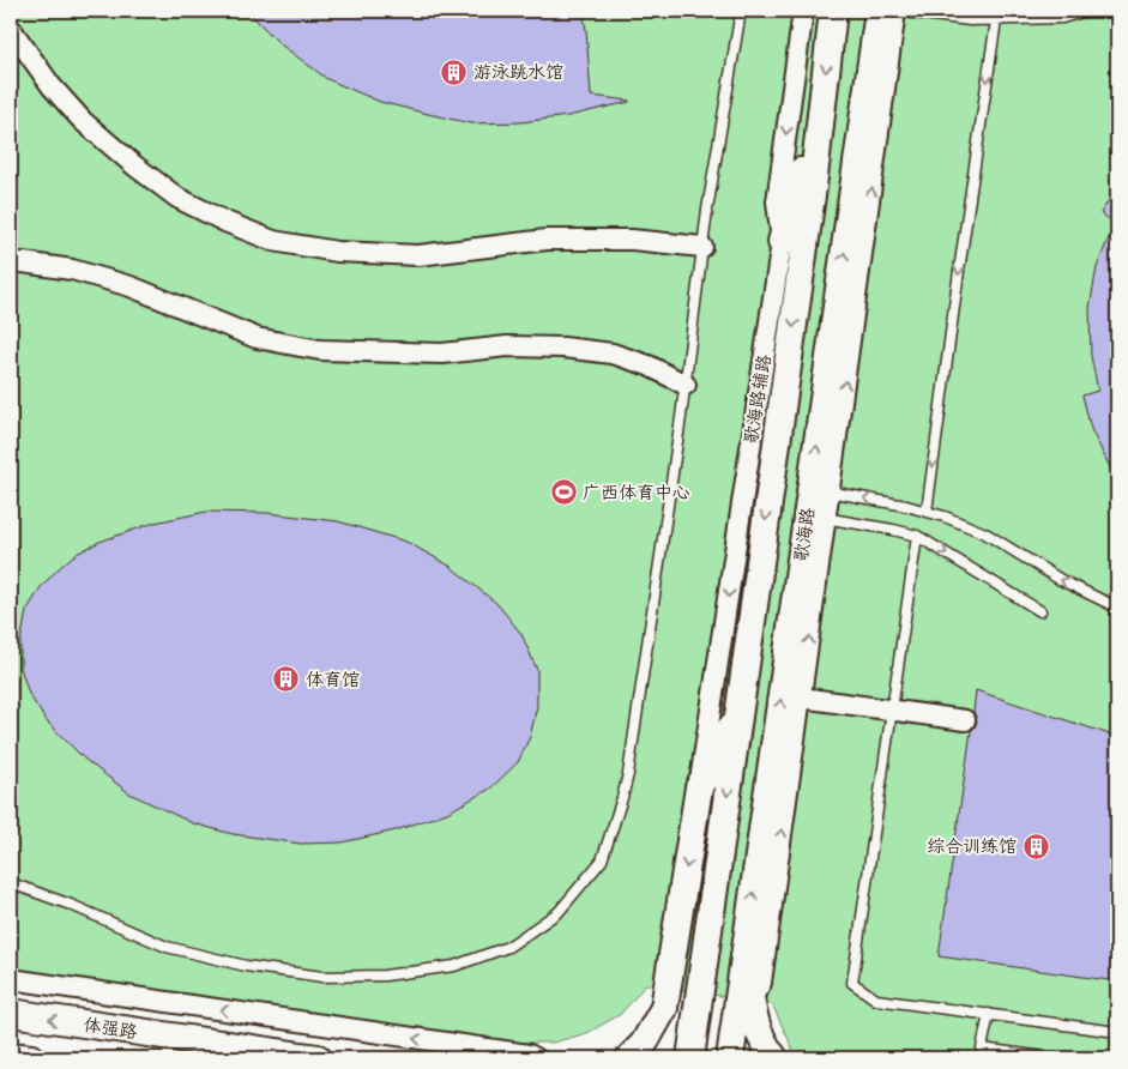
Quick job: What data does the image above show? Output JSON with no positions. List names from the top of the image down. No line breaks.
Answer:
{"streets":{"main road":["歌海路","体强路"],"street":["歌海路辅路"]},"one_way":["体强路"],"places":{"building":["游泳跳水馆","体育馆","综合训练馆"],"sports":["广西体育中心"]}}
